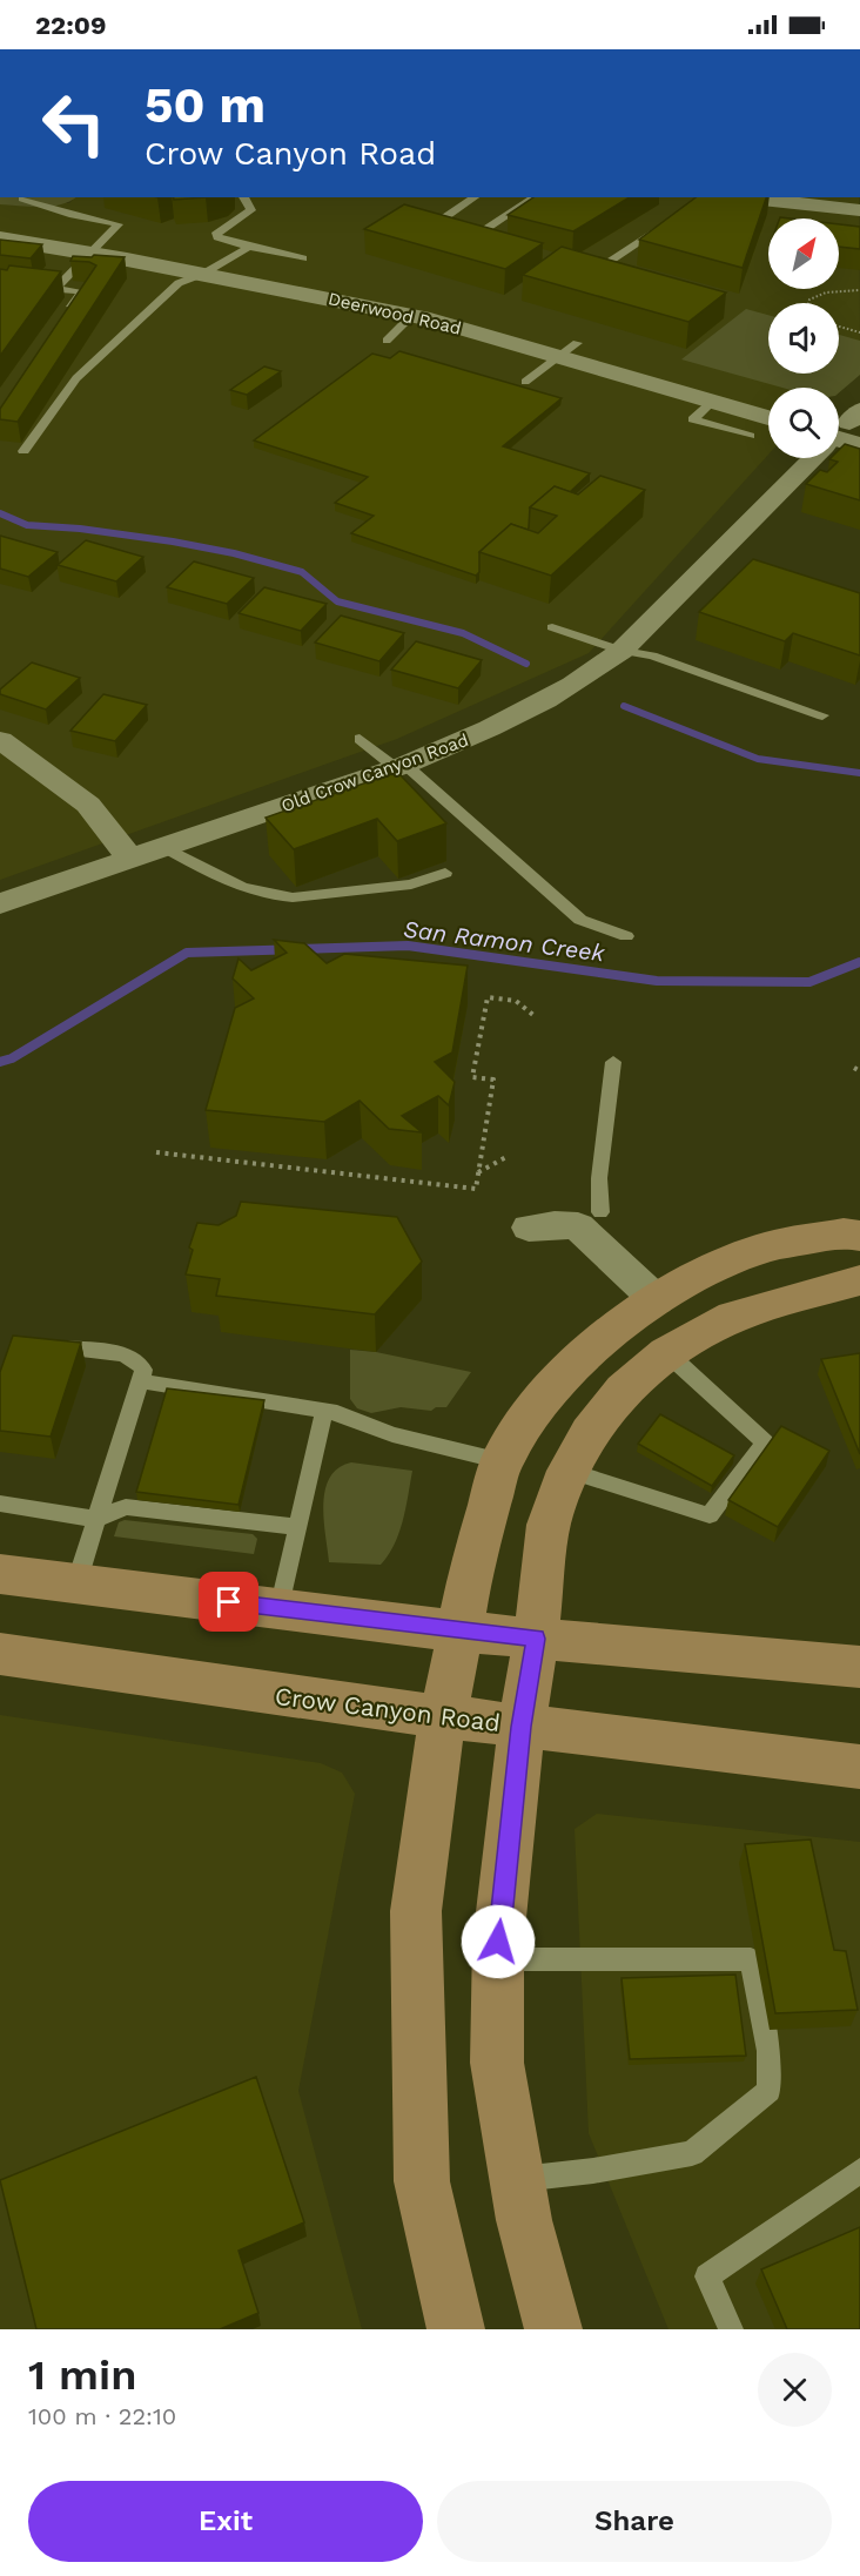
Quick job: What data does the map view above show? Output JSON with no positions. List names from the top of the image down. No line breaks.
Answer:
{"streets":{"main road":["Crow Canyon Road"],"street":["Deerwood Road","Old Crow Canyon Road"]},"water":["San Ramon Creek"],"north":"top right","page":{"status":"22:09","turn":["50 m","Crow Canyon Road"],"heading":["1 min","100 m · 22:10"],"buttons":["Exit","Share"]}}
